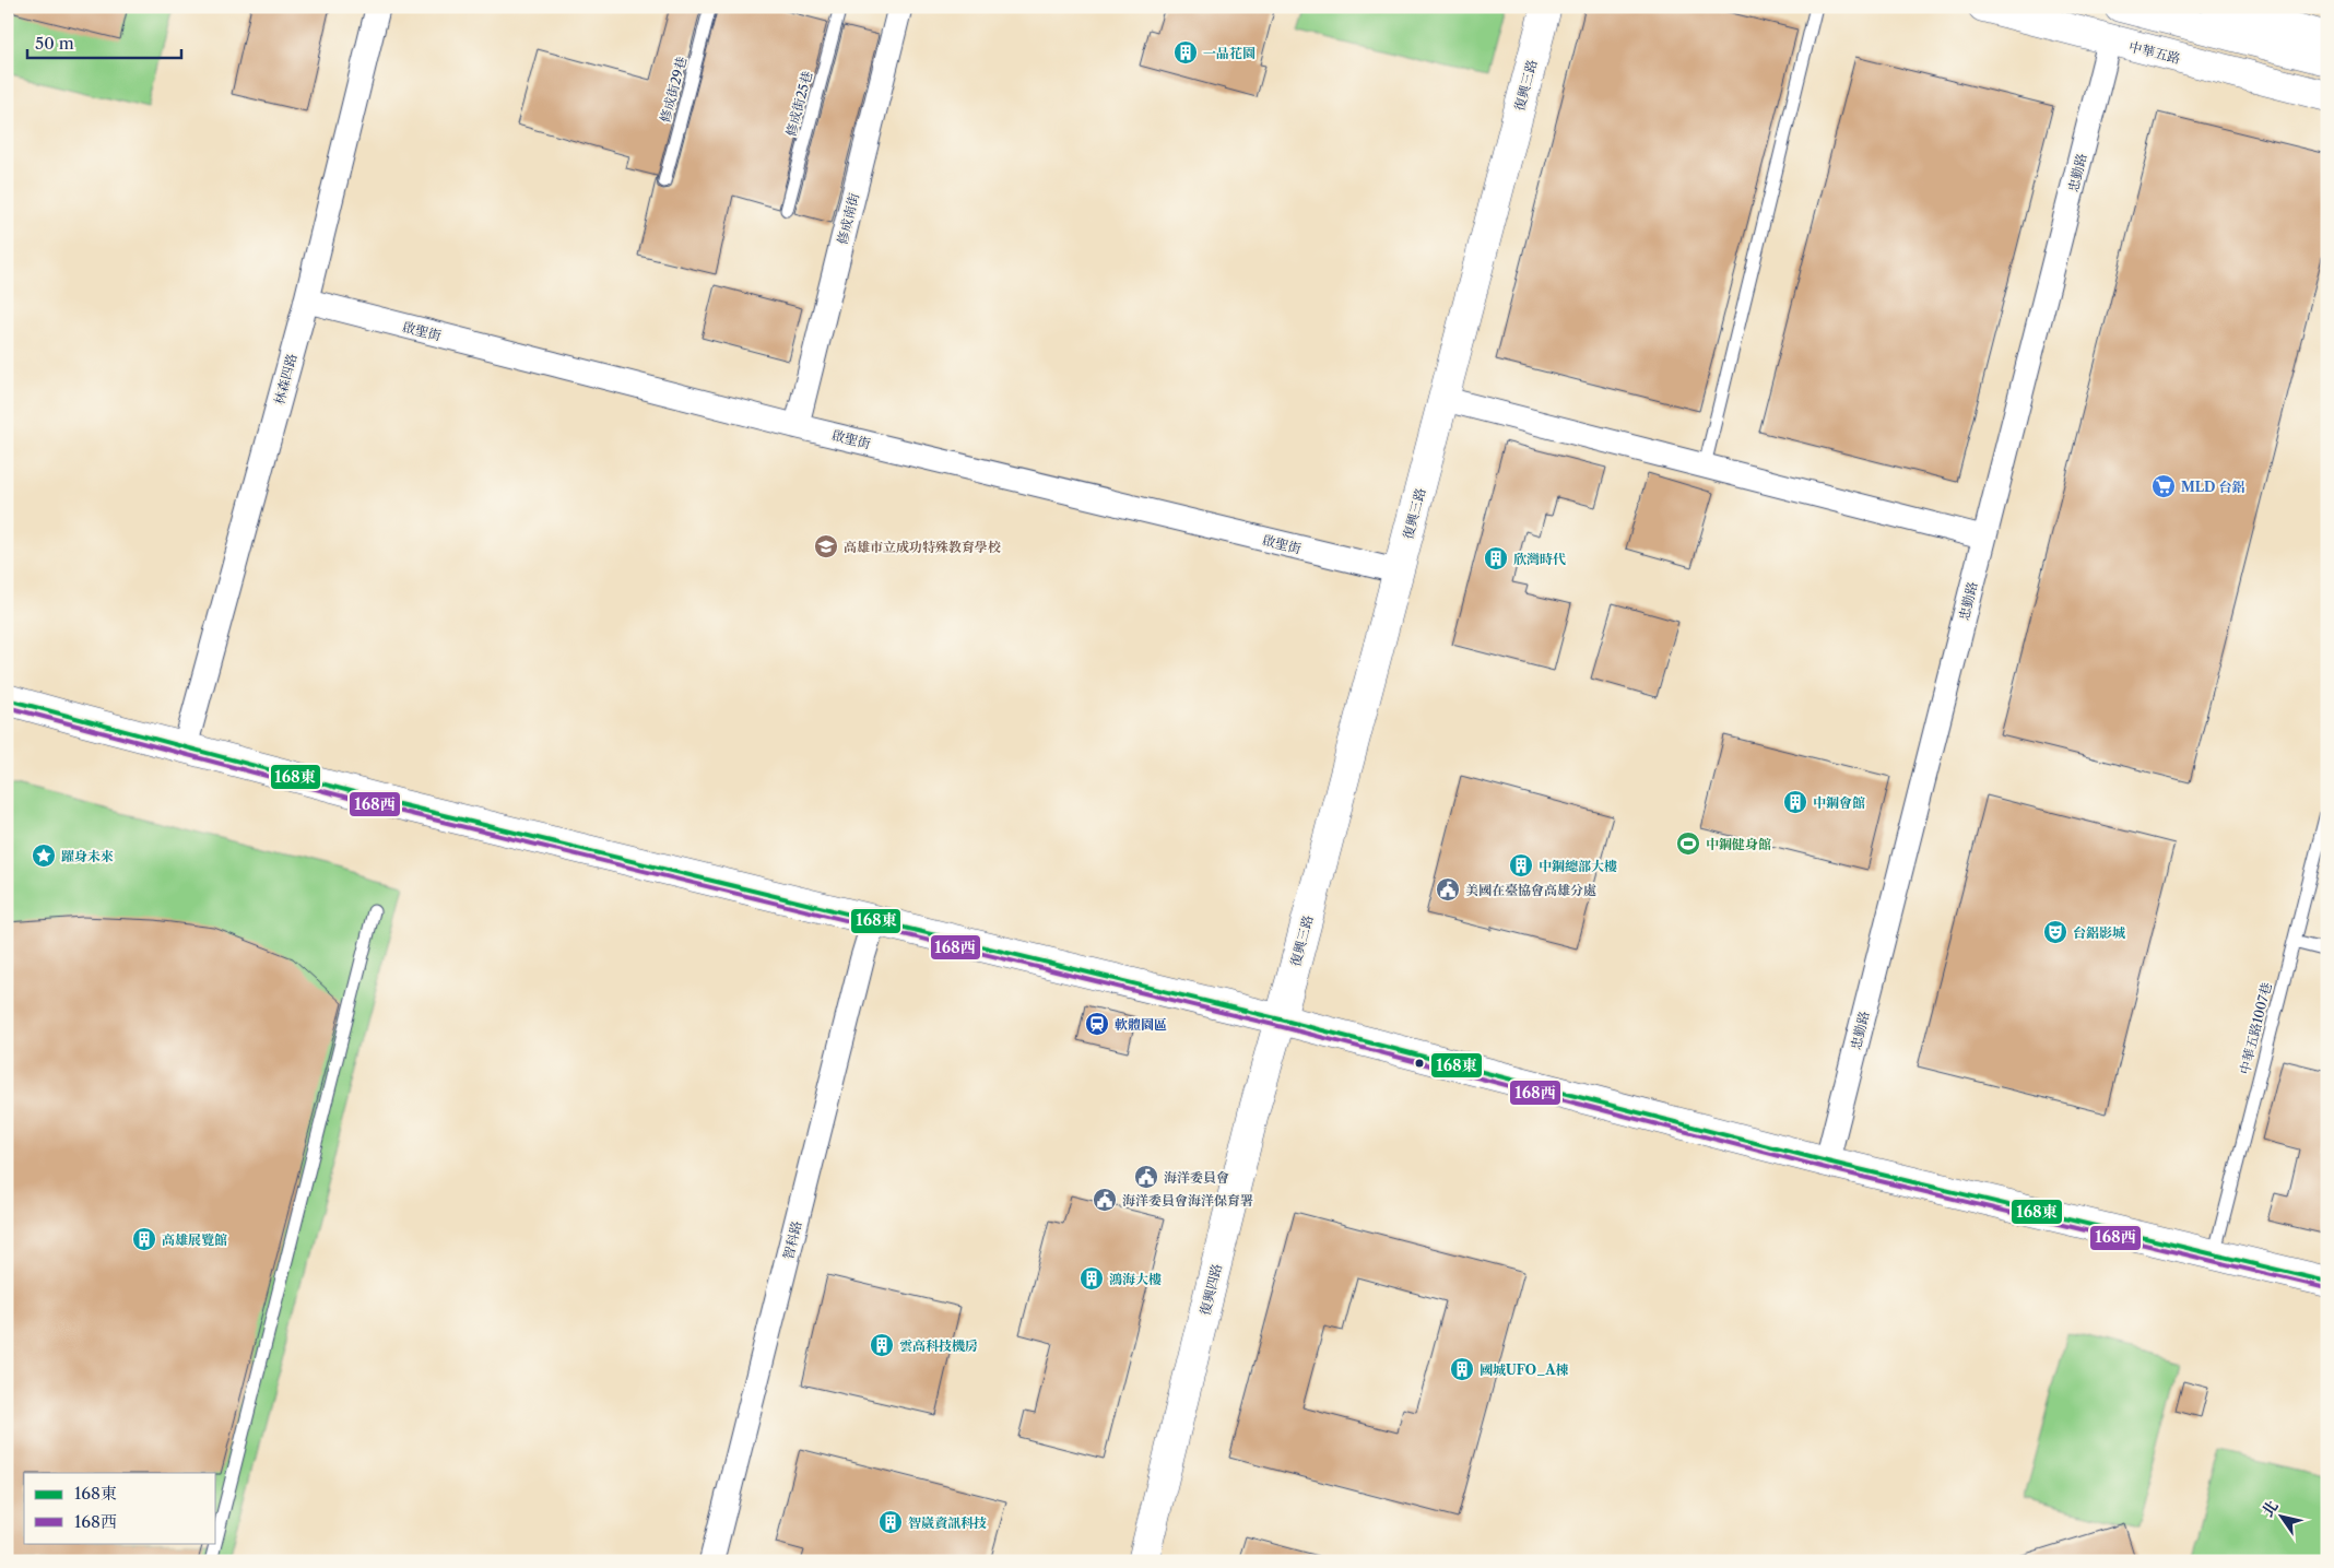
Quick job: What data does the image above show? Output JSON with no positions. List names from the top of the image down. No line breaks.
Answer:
{"streets":{"street":["中華五路","復興三路","忠勤路","修成南街","啟聖街","林森四路","智科路","復興四路"],"lane":["修成街29巷","修成街25巷","中華五路1007巷"]},"crossings":[["中華五路","忠勤路"],["復興三路","啟聖街"],["復興三路","復興四路"],["修成南街","啟聖街"],["啟聖街","林森四路"]],"places":{"building":["一品花園","欣灣時代","中鋼會館","中鋼總部大樓","高雄展覽館","鴻海大樓","雲高科技機房","國城UFO_A棟","智崴資訊科技"],"supermarket":["MLD 台鋁"],"school or university":["高雄市立成功特殊教育學校"],"sports":["中鋼健身館"],"place":["躍身未來"],"public building":["美國在臺協會高雄分處","海洋委員會","海洋委員會海洋保育署"],"theatre":["台鋁影城"],"station":["軟體園區"]},"lines":["transit line 168東","transit line 168西"],"legend":["168東","168西"],"scale_bar":"50 m","north":"top left"}
